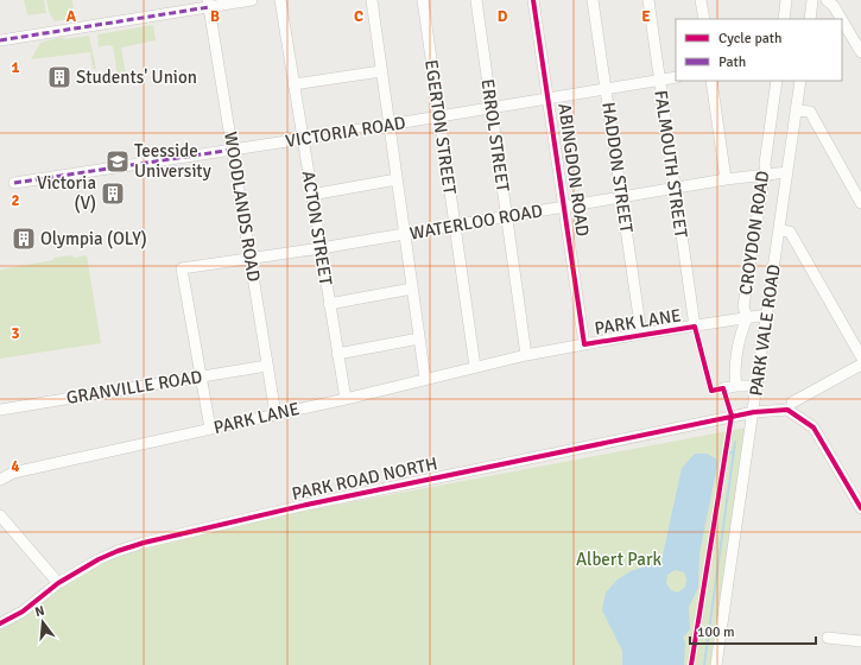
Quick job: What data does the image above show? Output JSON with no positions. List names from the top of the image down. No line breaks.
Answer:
{"streets":{"street":["EGERTON STREET","VICTORIA ROAD","ERROL STREET","FALMOUTH STREET","HADDON STREET","ABINGDON ROAD","WOODLANDS ROAD","WATERLOO ROAD","ACTON STREET","CROYDON ROAD","PARK LANE","PARK VALE ROAD","GRANVILLE ROAD","PARK ROAD NORTH"]},"crossings":[["EGERTON STREET","VICTORIA ROAD"],["EGERTON STREET","WATERLOO ROAD"],["EGERTON STREET","PARK LANE"],["VICTORIA ROAD","ERROL STREET"],["VICTORIA ROAD","FALMOUTH STREET"],["VICTORIA ROAD","HADDON STREET"],["VICTORIA ROAD","ABINGDON ROAD"],["VICTORIA ROAD","WOODLANDS ROAD"],["VICTORIA ROAD","ACTON STREET"],["ERROL STREET","WATERLOO ROAD"],["ERROL STREET","PARK LANE"],["FALMOUTH STREET","WATERLOO ROAD"],["FALMOUTH STREET","PARK LANE"],["HADDON STREET","WATERLOO ROAD"],["HADDON STREET","PARK LANE"],["ABINGDON ROAD","WATERLOO ROAD"],["ABINGDON ROAD","PARK LANE"],["WOODLANDS ROAD","WATERLOO ROAD"],["WOODLANDS ROAD","PARK LANE"],["WOODLANDS ROAD","GRANVILLE ROAD"],["WATERLOO ROAD","ACTON STREET"],["WATERLOO ROAD","CROYDON ROAD"],["WATERLOO ROAD","PARK VALE ROAD"],["WATERLOO ROAD","GRANVILLE ROAD"],["ACTON STREET","PARK LANE"],["CROYDON ROAD","PARK LANE"],["PARK LANE","PARK VALE ROAD"],["PARK VALE ROAD","PARK ROAD NORTH"]],"parks":["Albert Park"],"places":{"building":["Students' Union","Victoria (V)","Olympia (OLY)"],"school or university":["Teesside University"]},"legend":["Cycle path","Path"],"scale_bar":"100 m","north":"top","grid":{"columns":["A","B","C","D","E"],"rows":["1","2","3","4"]}}
